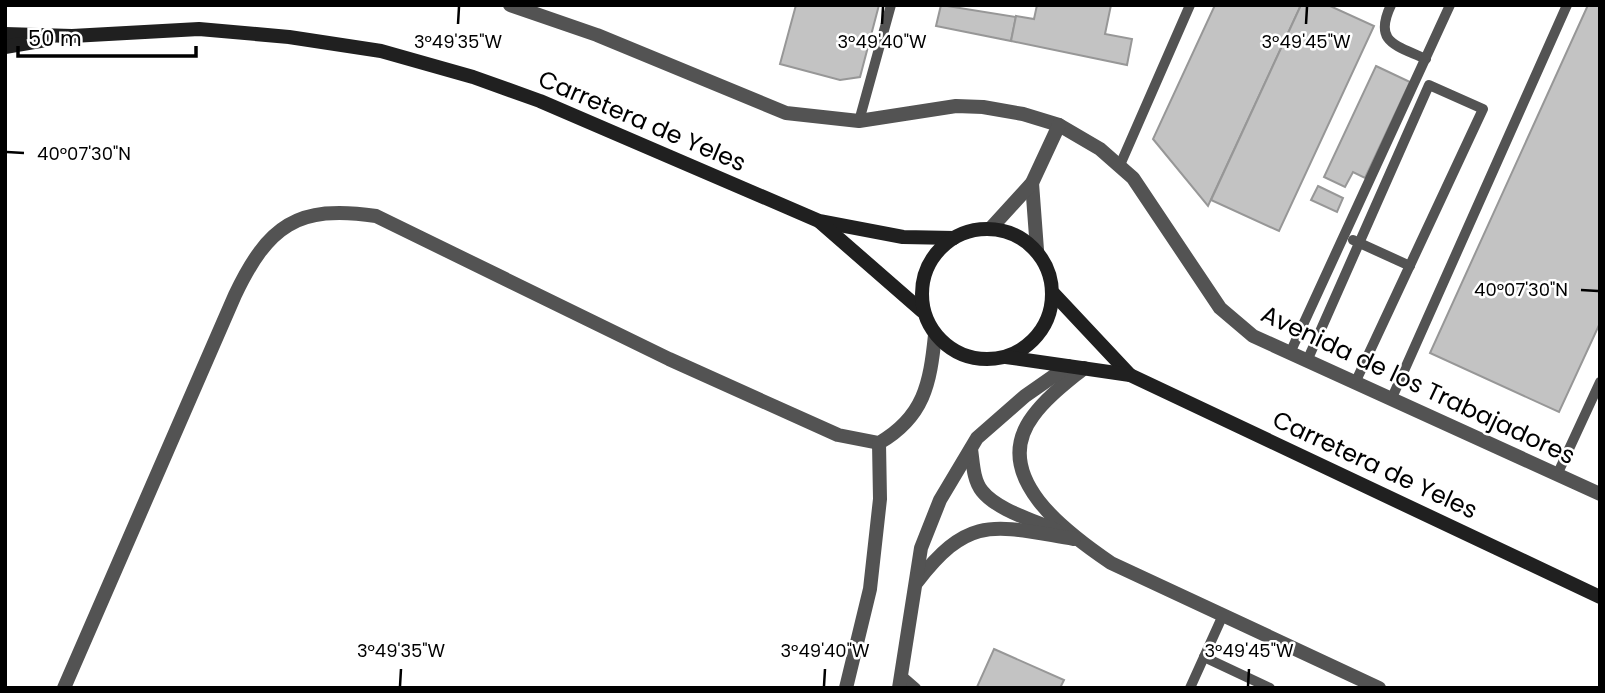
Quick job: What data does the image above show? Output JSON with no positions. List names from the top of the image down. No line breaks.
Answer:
{"streets":{"main road":["Carretera de Yeles"],"street":["Avenida de los Trabajadores"]},"scale_bar":"50 m","coordinates":["3°49'35\"W","3°49'40\"W","3°49'45\"W","40°07'30\"N"]}
